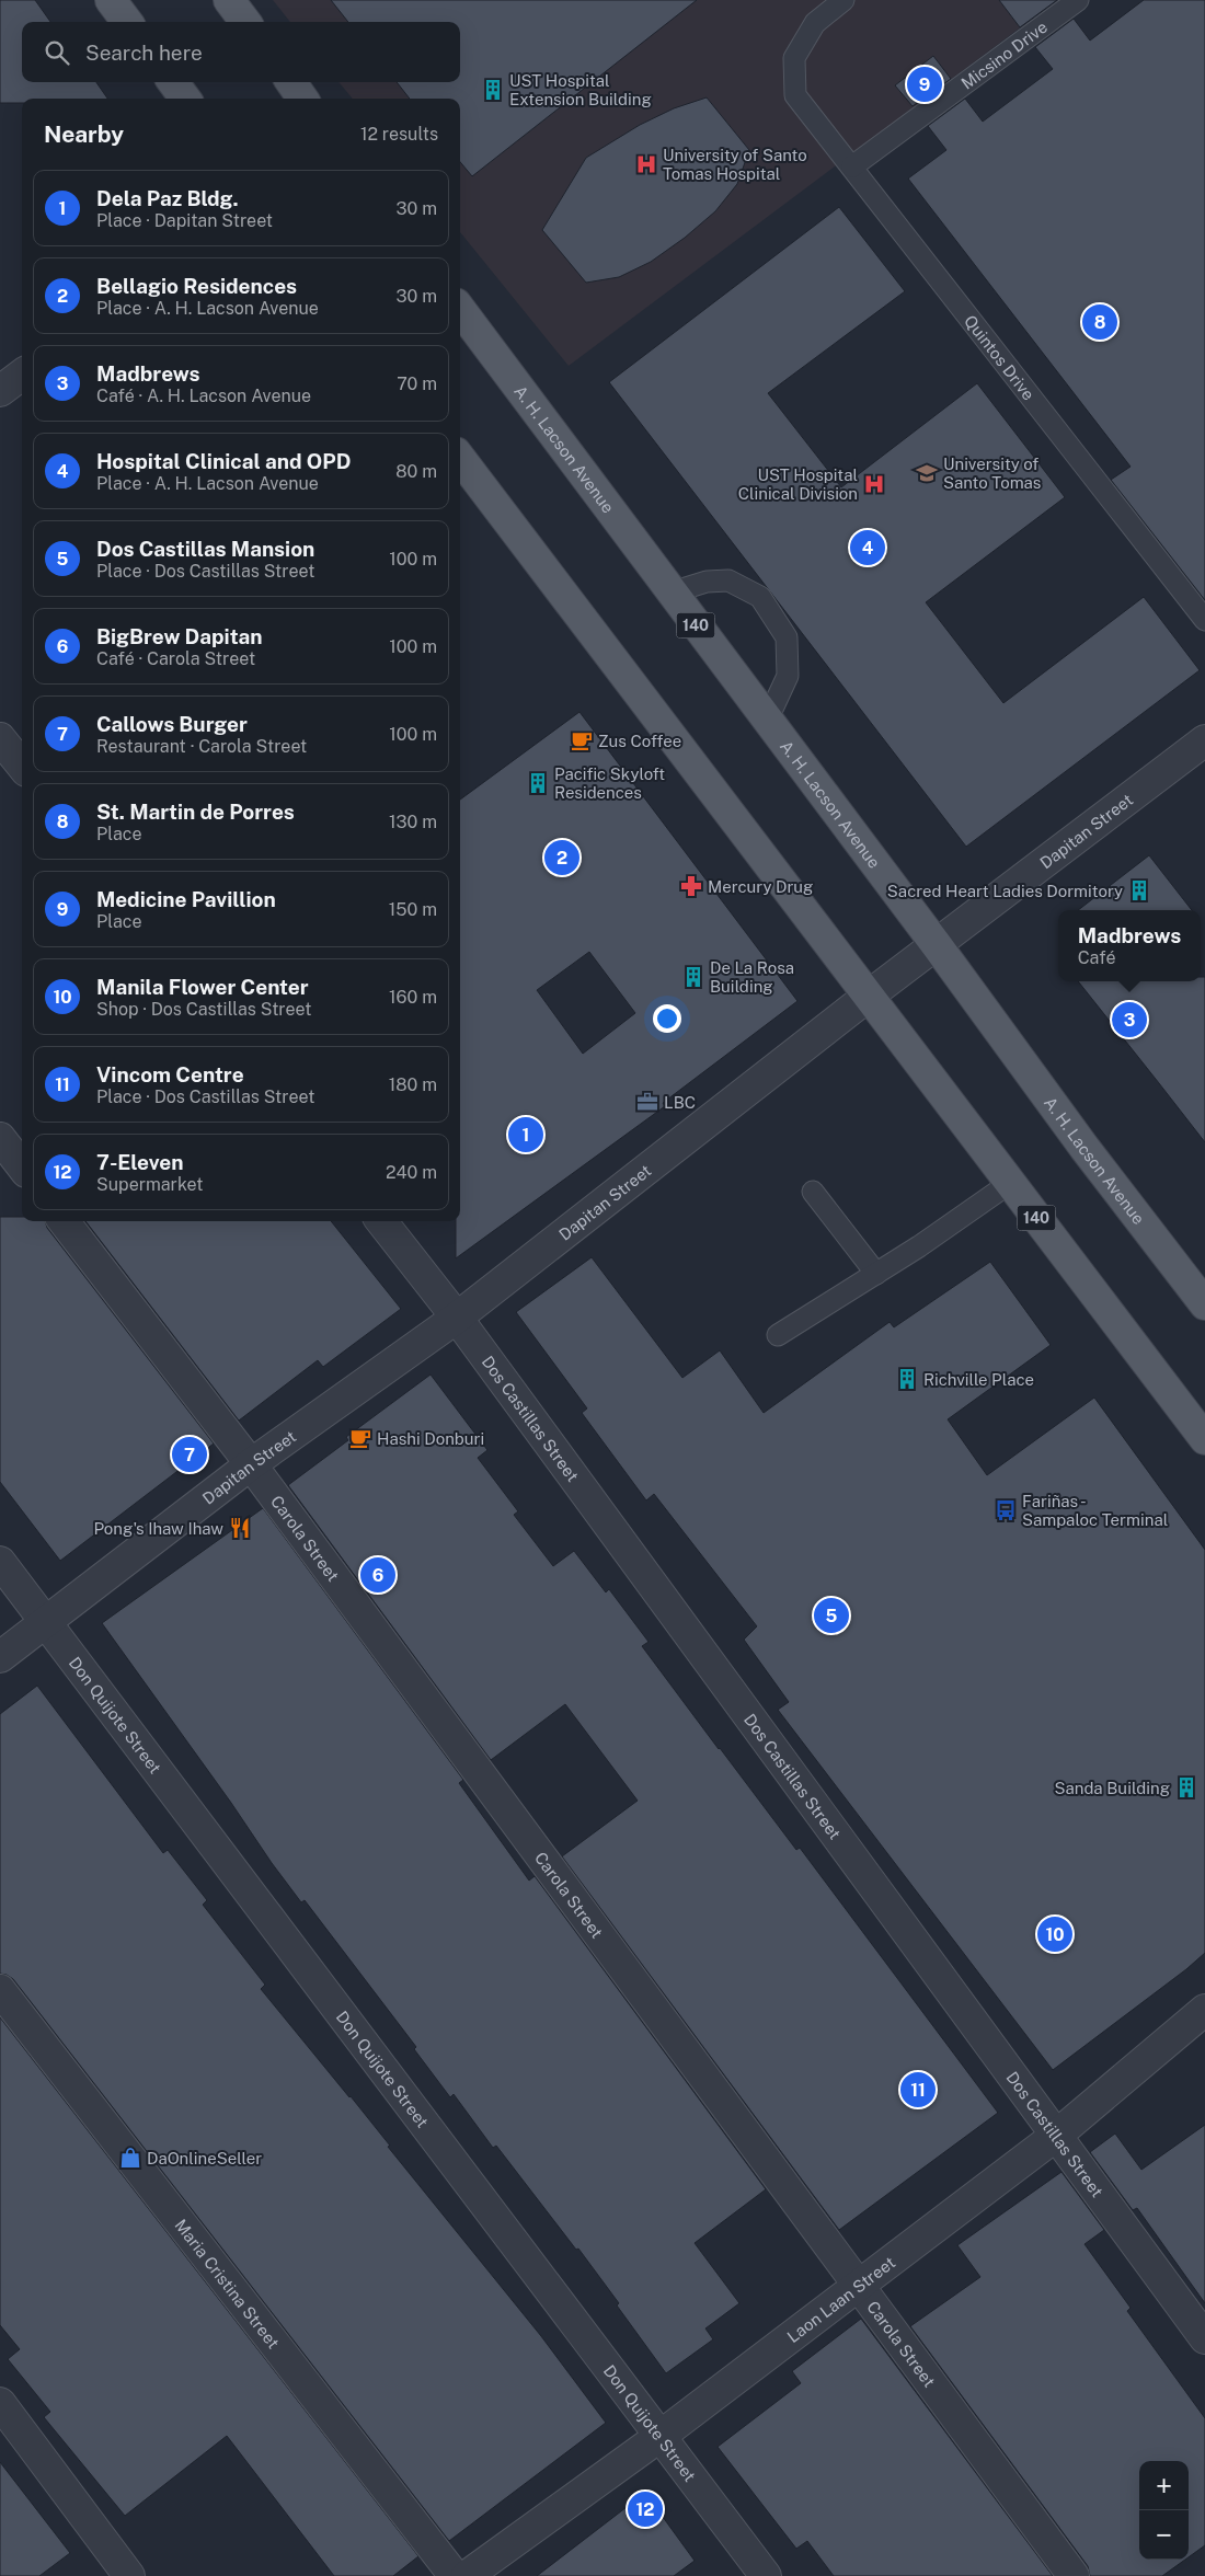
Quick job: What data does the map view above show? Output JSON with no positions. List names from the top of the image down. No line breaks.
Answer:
{"streets":{"main road":["A. H. Lacson Avenue","140"],"street":["Dapitan Street","Dos Castillas Street","Carola Street","Don Quijote Street","Maria Cristina Street","Laon Laan Street"],"lane":["Micsino Drive","Quintos Drive"]},"crossings":[["Micsino Drive","Quintos Drive"],["A. H. Lacson Avenue","Dapitan Street"],["140","Dapitan Street"],["Dapitan Street","Dos Castillas Street"],["Dapitan Street","Carola Street"],["Dapitan Street","Don Quijote Street"],["Dos Castillas Street","Laon Laan Street"],["Carola Street","Laon Laan Street"],["Don Quijote Street","Laon Laan Street"]],"places":{"building":["UST Hospital Extension Building","Pacific Skyloft Residences","Sacred Heart Ladies Dormitory","De La Rosa Building","Richville Place","Sanda Building"],"hospital":["University of Santo Tomas Hospital","UST Hospital Clinical Division"],"school or university":["University of Santo Tomas"],"cafe":["Zus Coffee","Hashi Donburi"],"pharmacy":["Mercury Drug"],"office":["LBC"],"bus stop":["Fariñas - Sampaloc Terminal"],"restaurant":["Pong's Ihaw Ihaw"],"shop":["DaOnlineSeller"]},"page":{"search":"Search here","pins":["9","8","4","2","3","1","7","6","5","10","11","12"],"heading":["Nearby","12 results"],"list":[{"mark":"1","name":"Dela Paz Bldg.","note":"Place · Dapitan Street","value":"30 m"},{"mark":"2","name":"Bellagio Residences","note":"Place · A. H. Lacson Avenue","value":"30 m"},{"mark":"3","name":"Madbrews","note":"Café · A. H. Lacson Avenue","value":"70 m"},{"mark":"4","name":"Hospital Clinical and OPD","note":"Place · A. H. Lacson Avenue","value":"80 m"},{"mark":"5","name":"Dos Castillas Mansion","note":"Place · Dos Castillas Street","value":"100 m"},{"mark":"6","name":"BigBrew Dapitan","note":"Café · Carola Street","value":"100 m"},{"mark":"7","name":"Callows Burger","note":"Restaurant · Carola Street","value":"100 m"},{"mark":"8","name":"St. Martin de Porres","note":"Place","value":"130 m"},{"mark":"9","name":"Medicine Pavillion","note":"Place","value":"150 m"},{"mark":"10","name":"Manila Flower Center","note":"Shop · Dos Castillas Street","value":"160 m"},{"mark":"11","name":"Vincom Centre","note":"Place · Dos Castillas Street","value":"180 m"},{"mark":"12","name":"7-Eleven","note":"Supermarket","value":"240 m"}],"popup":["Madbrews","Café"],"map_buttons":["+","−"]}}
